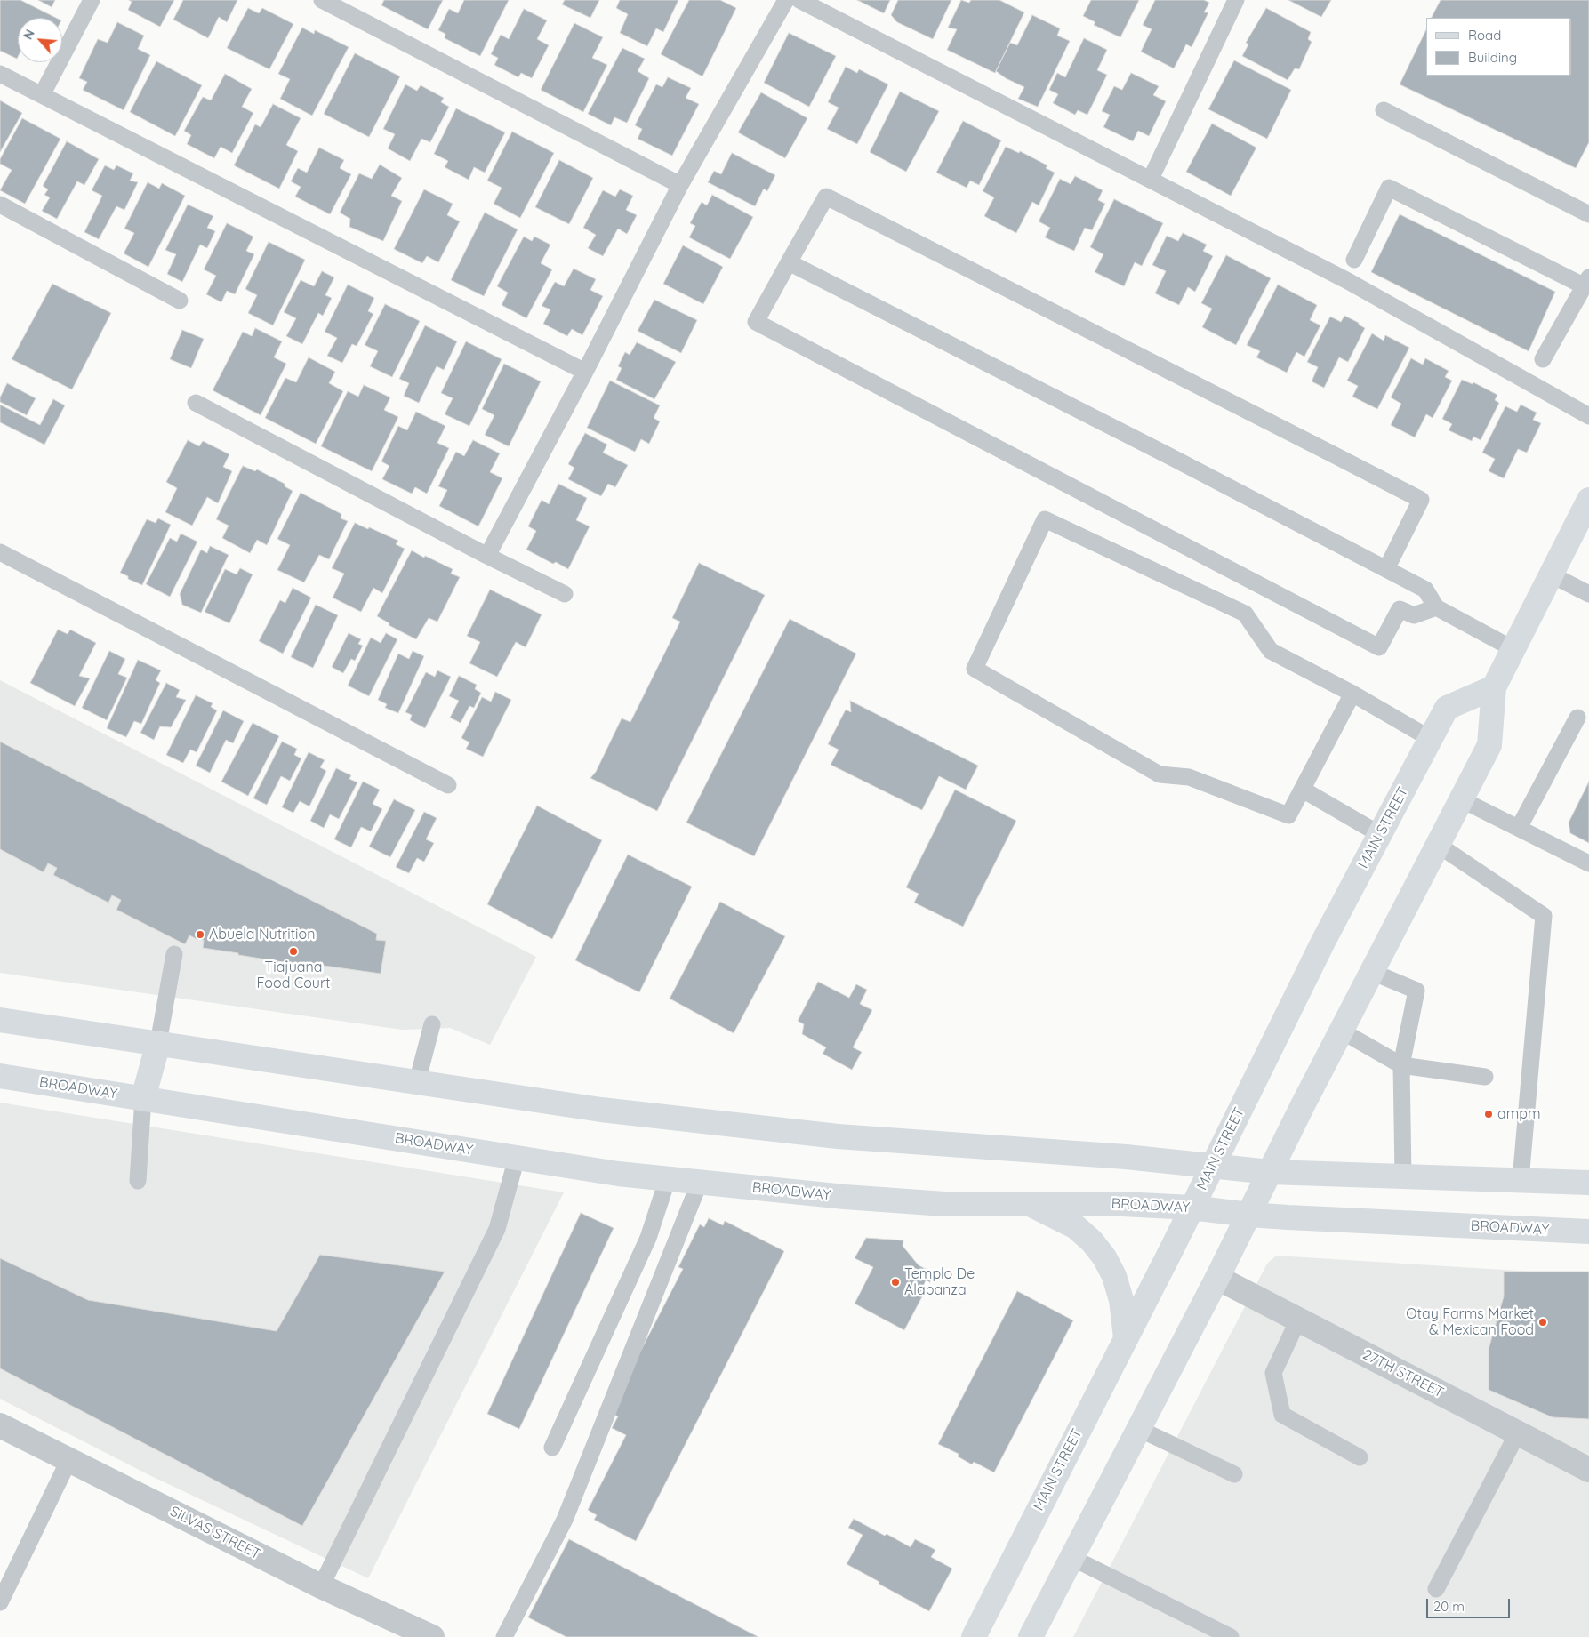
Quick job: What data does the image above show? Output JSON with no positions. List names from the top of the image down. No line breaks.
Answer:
{"streets":{"main road":["MAIN STREET","BROADWAY"],"street":["27TH STREET","SILVAS STREET"]},"crossings":[["MAIN STREET","BROADWAY"]],"places":["Abuela Nutrition","Tiajuana Food Court","ampm","Templo De Alabanza","Otay Farms Market & Mexican Food"],"legend":["Road","Building"],"scale_bar":"20 m","north":"top left"}
